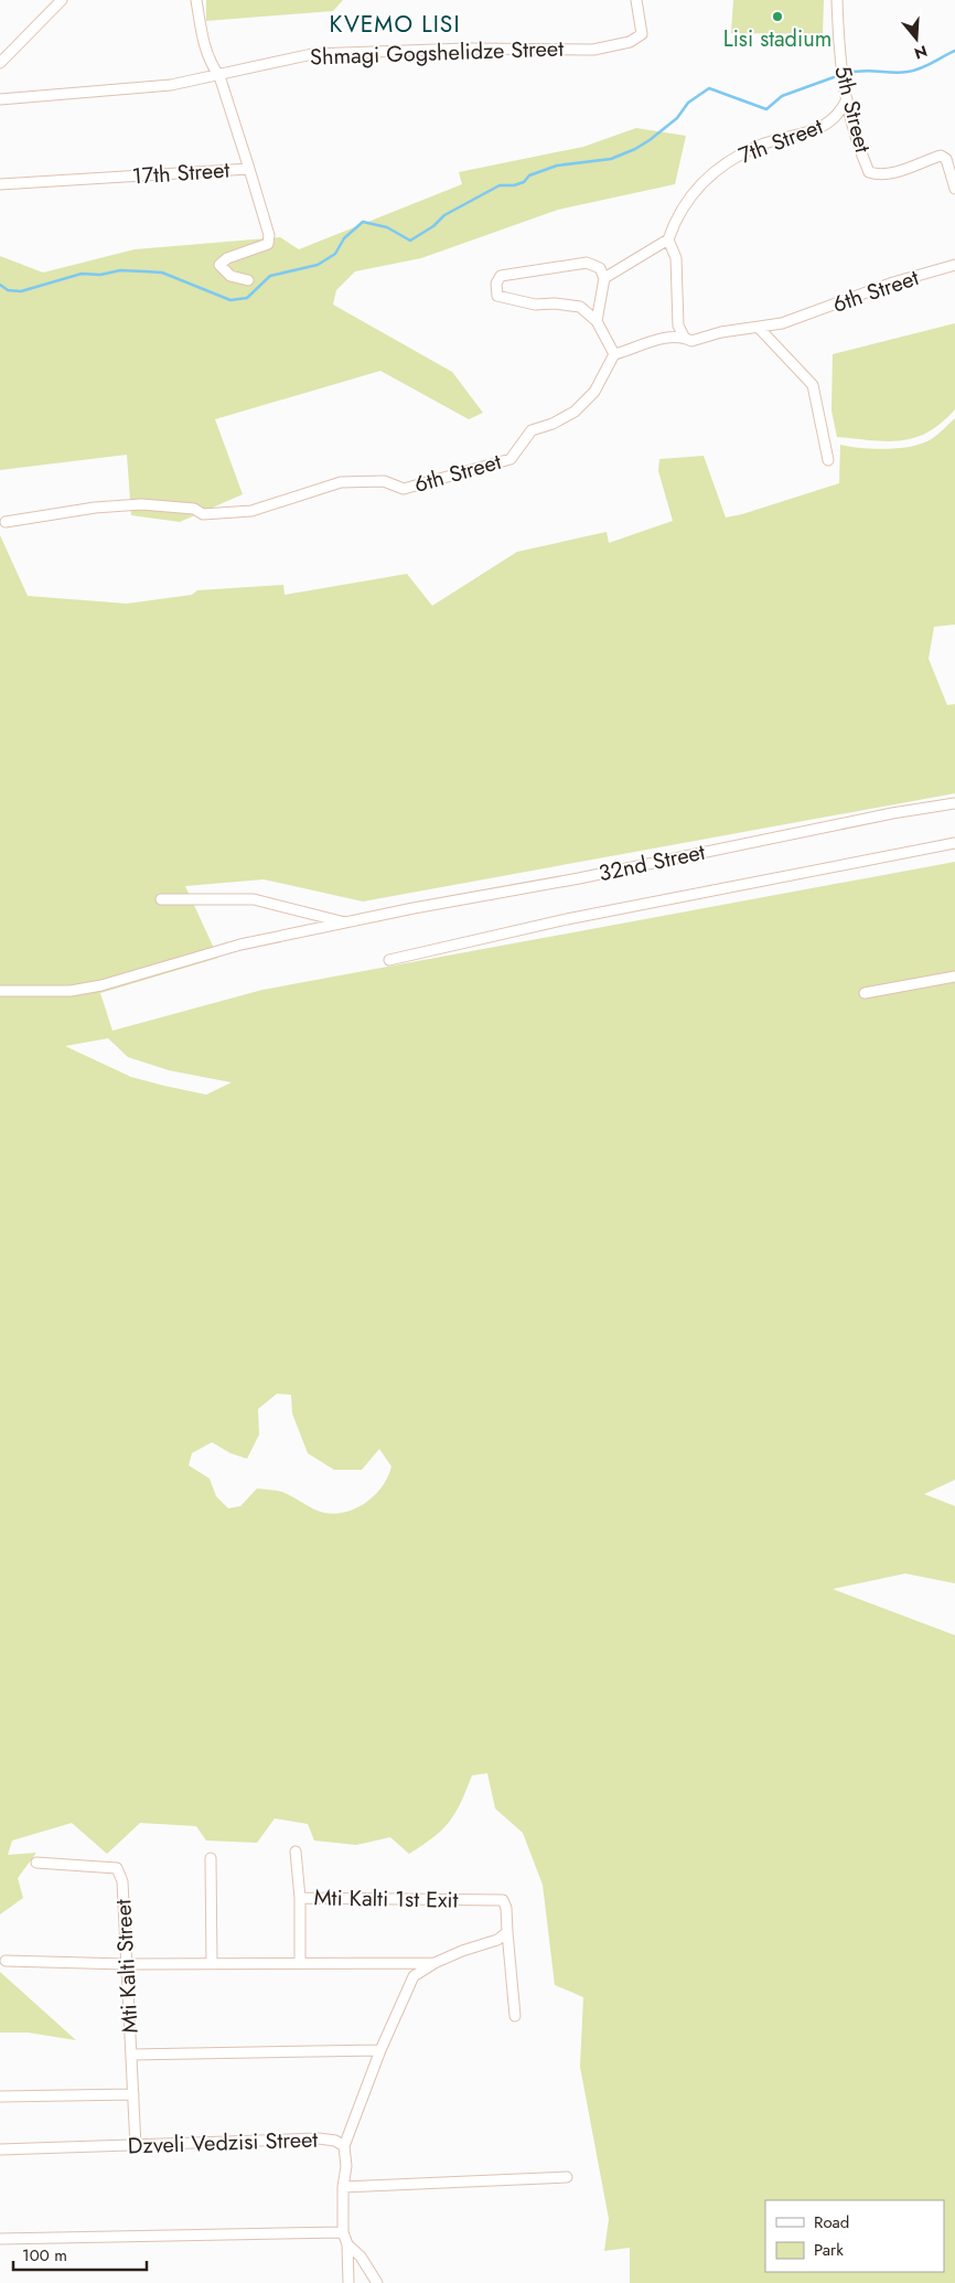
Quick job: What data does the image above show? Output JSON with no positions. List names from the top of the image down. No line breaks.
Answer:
{"streets":{"street":["Shmagi Gogshelidze Street","5th Street","7th Street","17th Street","6th Street","32nd Street","Mti Kalti 1st Exit","Mti Kalti Street","Dzveli Vedzisi Street"]},"crossings":[["Shmagi Gogshelidze Street","17th Street"],["5th Street","7th Street"],["Mti Kalti Street","Dzveli Vedzisi Street"]],"districts":["KVEMO LISI"],"places":["Lisi stadium"],"legend":["Road","Park"],"scale_bar":"100 m","north":"bottom"}
